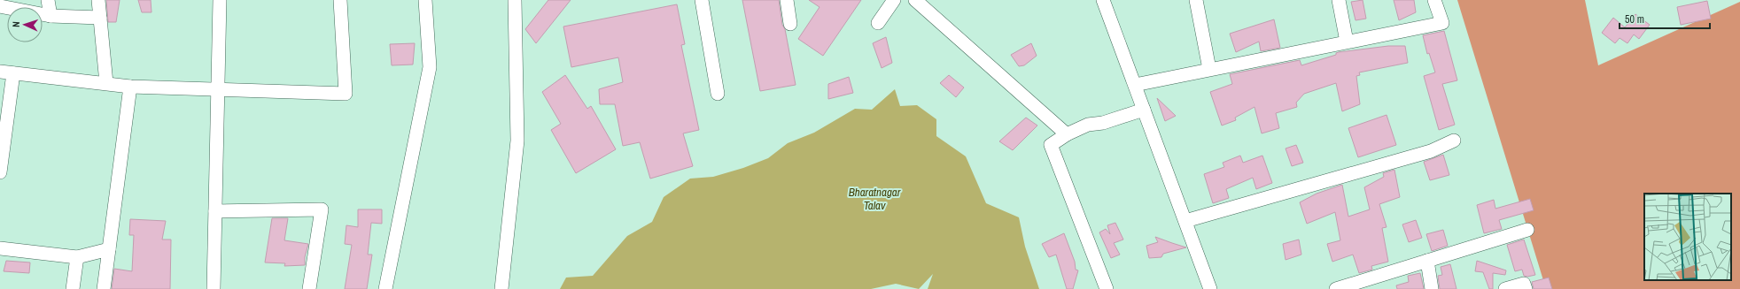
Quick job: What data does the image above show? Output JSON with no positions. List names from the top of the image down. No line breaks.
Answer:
{"water":["Bharatnagar Talav"],"scale_bar":"50 m","north":"left"}
